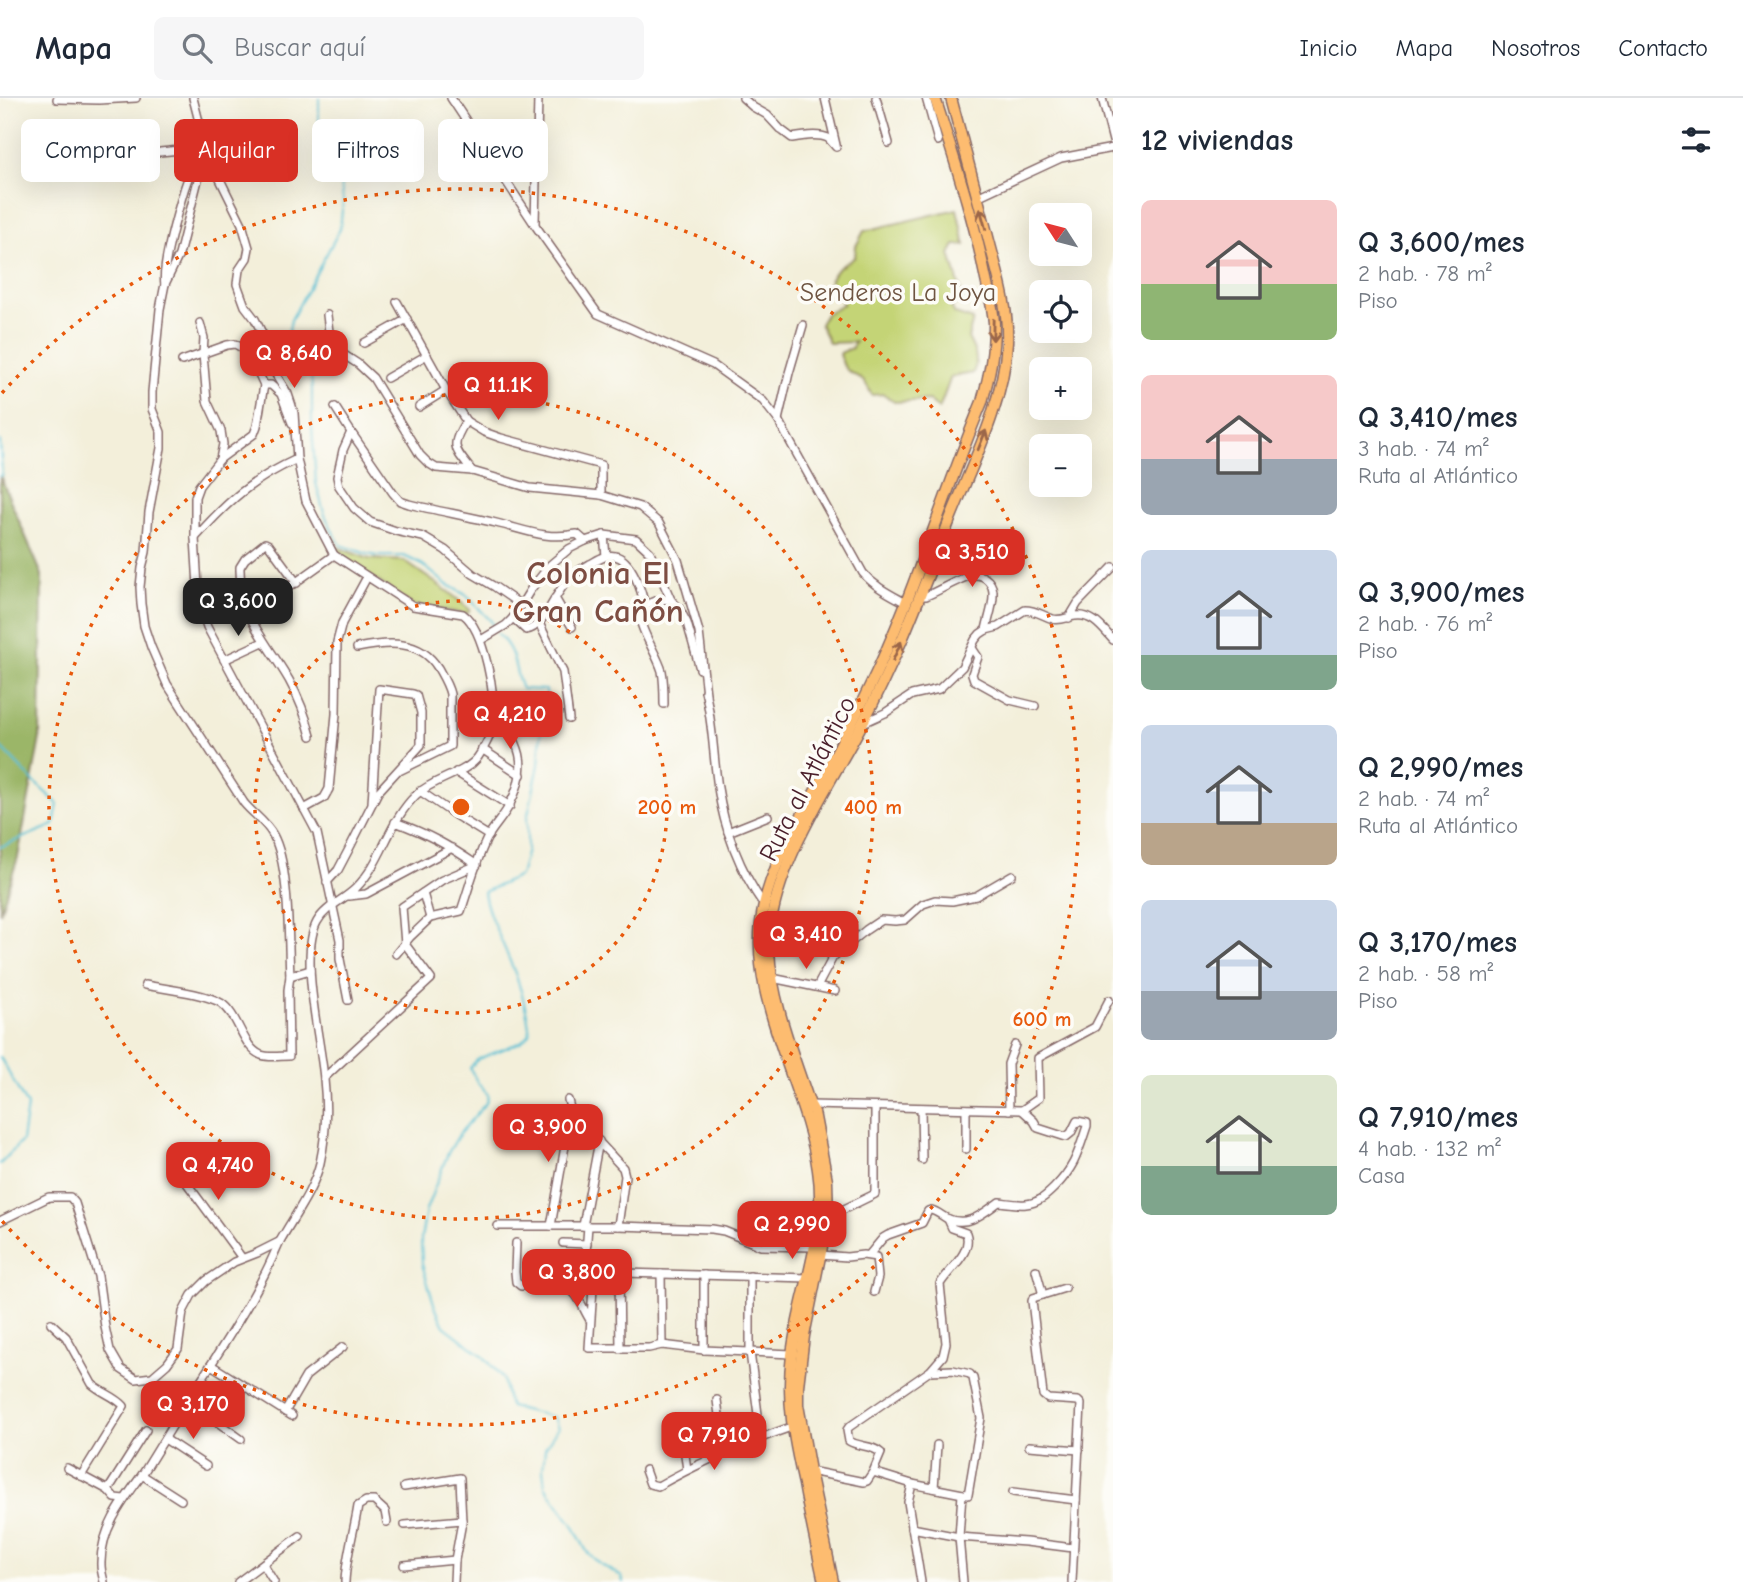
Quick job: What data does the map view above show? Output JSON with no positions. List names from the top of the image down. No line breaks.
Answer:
{"streets":{"highway":["Ruta al Atlántico"]},"districts":["Colonia El Gran Cañón"],"parks":["Senderos La Joya"],"north":"top left","page":{"header":"Mapa","search":"Buscar aquí","nav":["Inicio","Mapa","Nosotros","Contacto"],"heading":"12 viviendas","chip":["Comprar","Alquilar","Filtros","Nuevo"],"list":[{"name":"Q 3,600/mes","note":"2 hab. · 78 m² · Piso"},{"name":"Q 3,410/mes","note":"3 hab. · 74 m² · Ruta al Atlántico"},{"name":"Q 3,900/mes","note":"2 hab. · 76 m² · Piso"},{"name":"Q 2,990/mes","note":"2 hab. · 74 m² · Ruta al Atlántico"},{"name":"Q 3,170/mes","note":"2 hab. · 58 m² · Piso"},{"name":"Q 7,910/mes","note":"4 hab. · 132 m² · Casa"}],"map_buttons":["+","−"],"price":["Q 8,640","Q 11.1K","Q 3,510","Q 3,600","Q 4,210","Q 3,410","Q 3,900","Q 4,740","Q 2,990","Q 3,800","Q 3,170","Q 7,910"]},"rings":["200 m","400 m","600 m"]}
